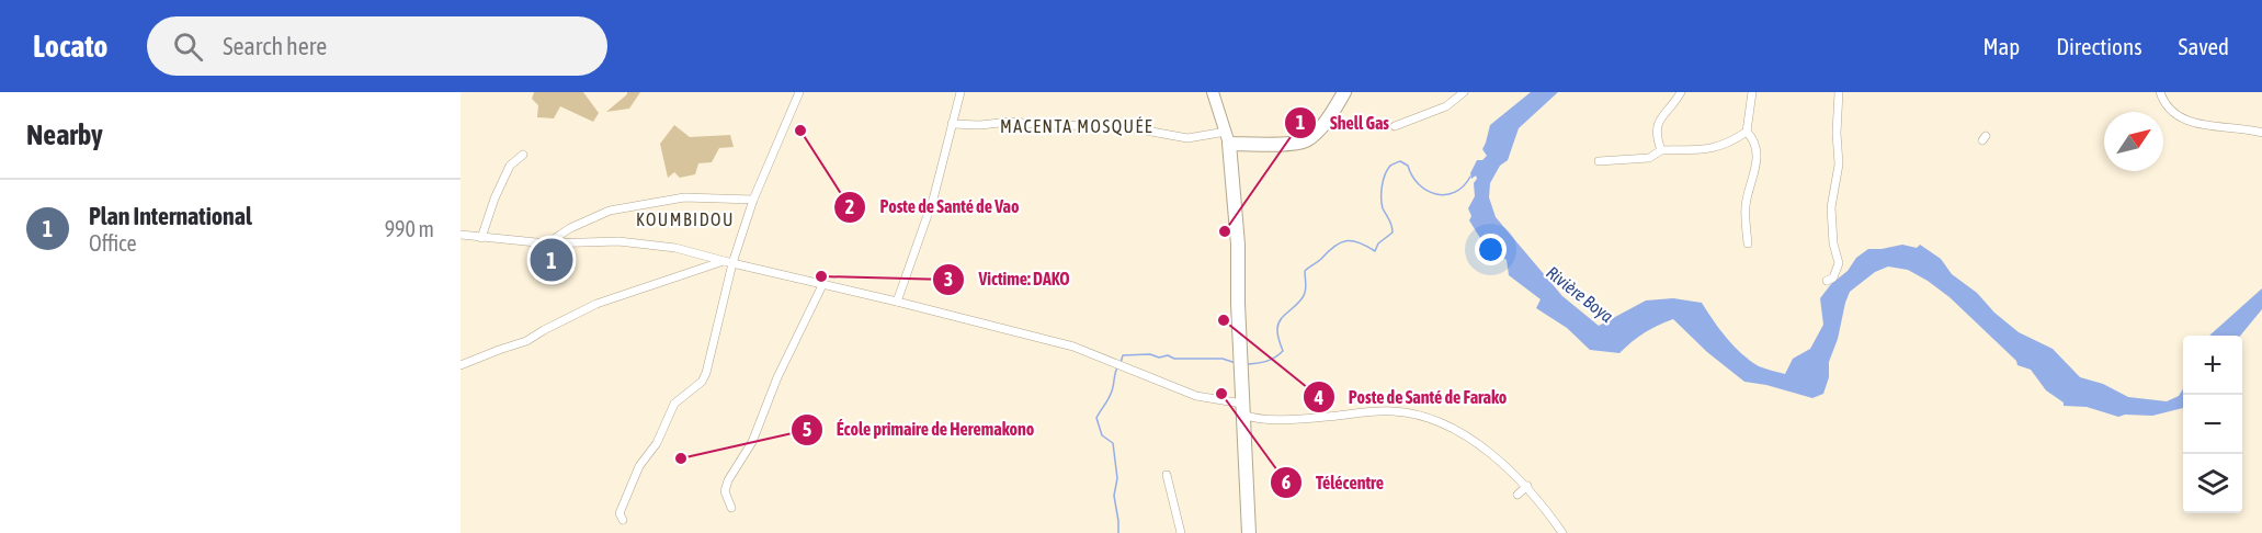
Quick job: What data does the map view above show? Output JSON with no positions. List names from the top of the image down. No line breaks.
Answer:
{"districts":["MACENTA MOSQUÉE","KOUMBIDOU"],"water":["Rivière Boya"],"places":["Poste de Santé de Vao","Shell Gas","Victime: DAKO","Poste de Santé de Farako","Télécentre","École primaire de Heremakono"],"north":"top right","page":{"header":"Locato","search":"Search here","nav":["Map","Directions","Saved"],"heading":"Nearby","list":[{"mark":"1","name":"Plan International","note":"Office","value":"990 m"}],"pins":"1","map_buttons":["+","−"]}}
